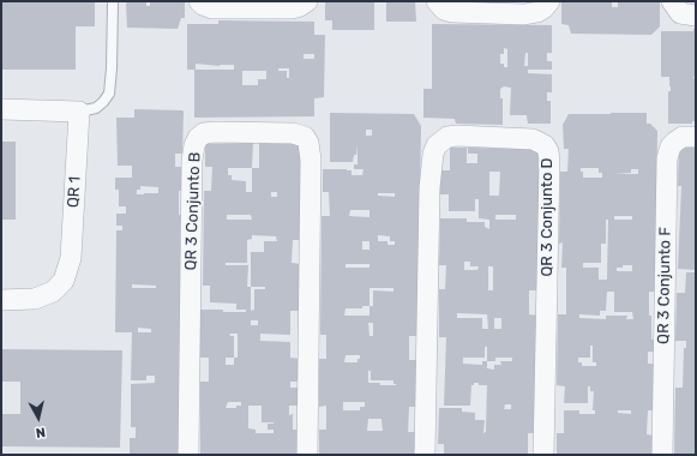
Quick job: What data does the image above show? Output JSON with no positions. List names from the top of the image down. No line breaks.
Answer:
{"streets":{"street":["QR 1","QR 3 Conjunto B","QR 3 Conjunto D","QR 3 Conjunto F"]},"north":"bottom"}
